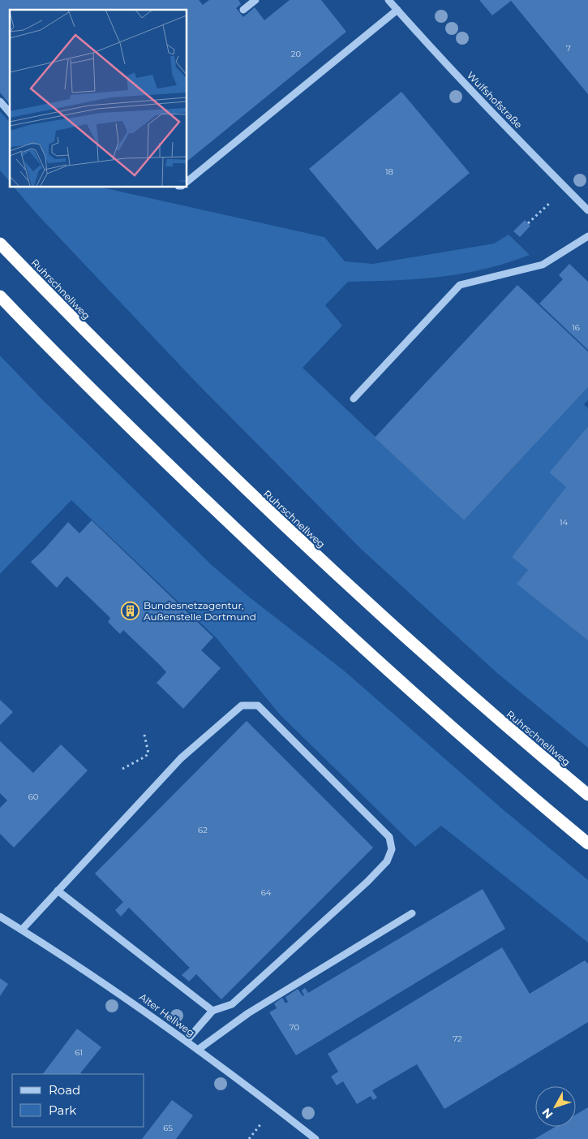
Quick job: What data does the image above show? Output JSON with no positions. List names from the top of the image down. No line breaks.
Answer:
{"streets":{"highway":["Ruhrschnellweg"],"street":["Wulfshofstraße","Alter Hellweg"]},"places":{"building":["Bundesnetzagentur, Außenstelle Dortmund"]},"house_numbers":["7","20","18","16","14","60","62","64","70","72","61","65"],"legend":["Road","Park"],"north":"bottom left"}
